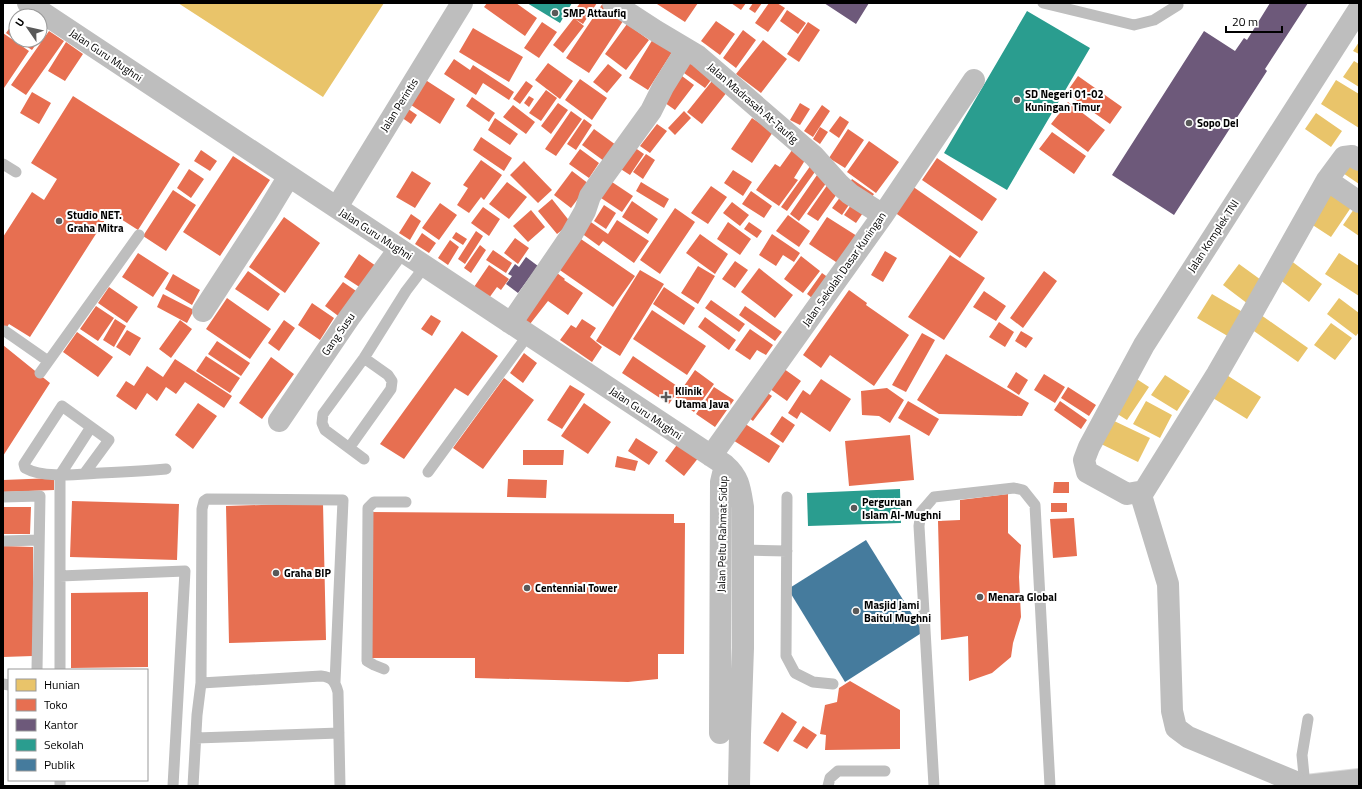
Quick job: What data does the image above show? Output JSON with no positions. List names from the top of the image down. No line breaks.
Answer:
{"streets":{"main road":["Jalan Guru Mughni","Jalan Madrasah At-Taufig","Jalan Perintis","Jalan Komplek TNI","Jalan Sekolah Dasar Kuningan","Gang Susu","Jalan Peltu Rahmat Sidup"]},"crossings":[["Jalan Guru Mughni","Jalan Perintis"],["Jalan Guru Mughni","Jalan Sekolah Dasar Kuningan"],["Jalan Guru Mughni","Gang Susu"],["Jalan Guru Mughni","Jalan Peltu Rahmat Sidup"],["Jalan Madrasah At-Taufig","Jalan Sekolah Dasar Kuningan"],["Jalan Sekolah Dasar Kuningan","Jalan Peltu Rahmat Sidup"]],"places":{"other":["SMP Attaufiq","SD Negeri 01-02 Kuningan Timur","Sopo Del","Studio NET. Graha Mitra","Perguruan Islam Al-Mughni","Graha BIP","Centennial Tower","Menara Global","Masjid Jami Baitul Mughni"],"health":["Klinik Utama Java"]},"legend":["Hunian","Toko","Kantor","Sekolah","Publik"],"scale_bar":"20 m","north":"top left"}
